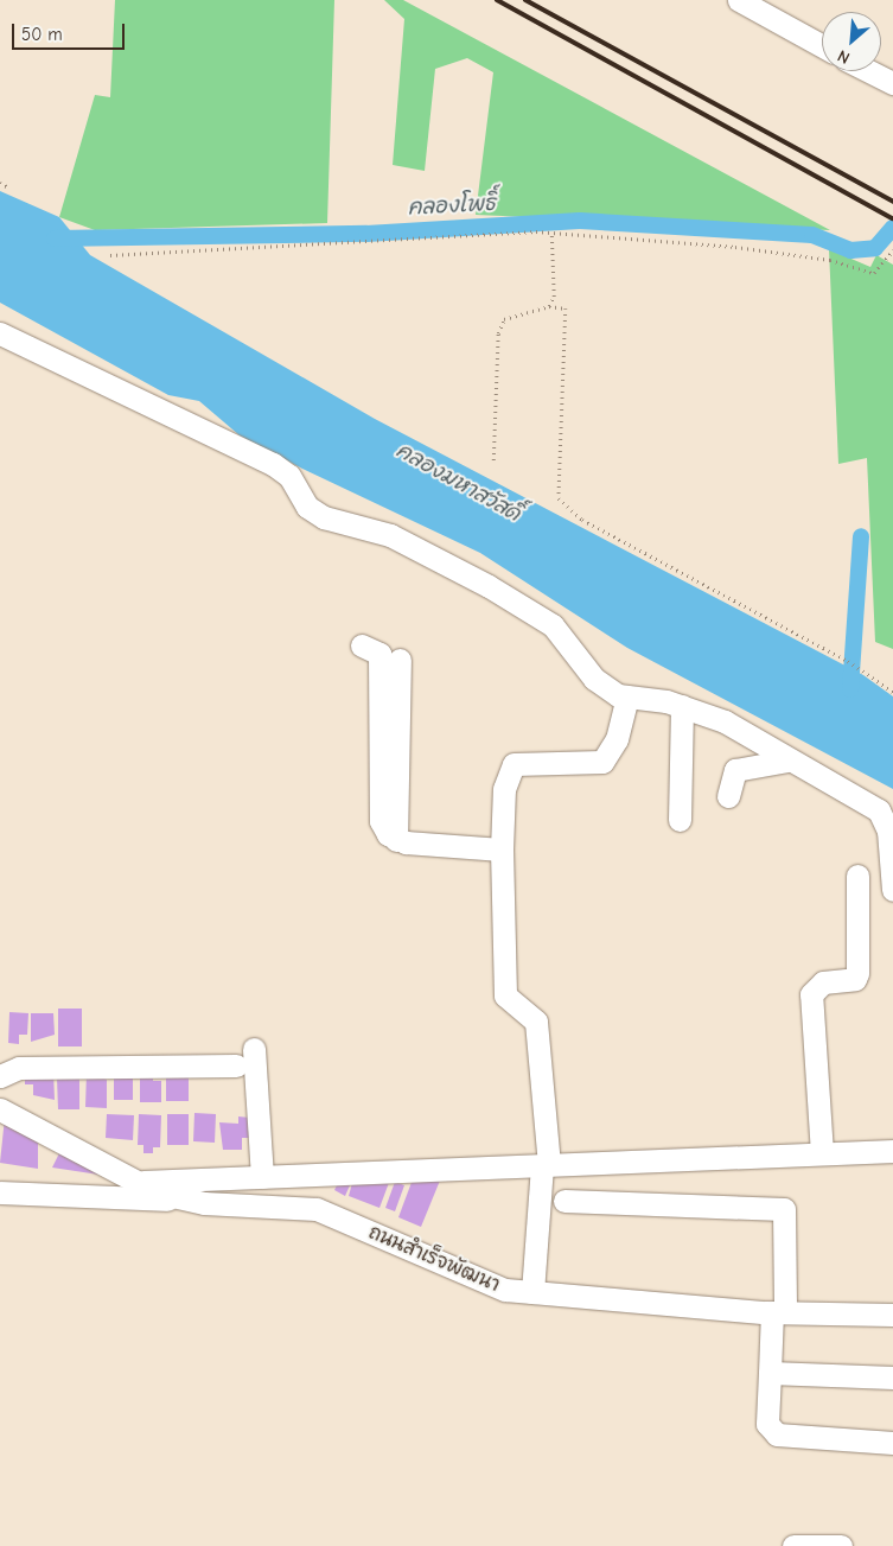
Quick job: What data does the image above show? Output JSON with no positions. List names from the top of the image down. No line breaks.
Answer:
{"streets":{"street":["ถนนสำเร็จพัฒนา"]},"water":["คลองโพธิ์","คลองมหาสวัสดิ์"],"scale_bar":"50 m","north":"bottom left"}
